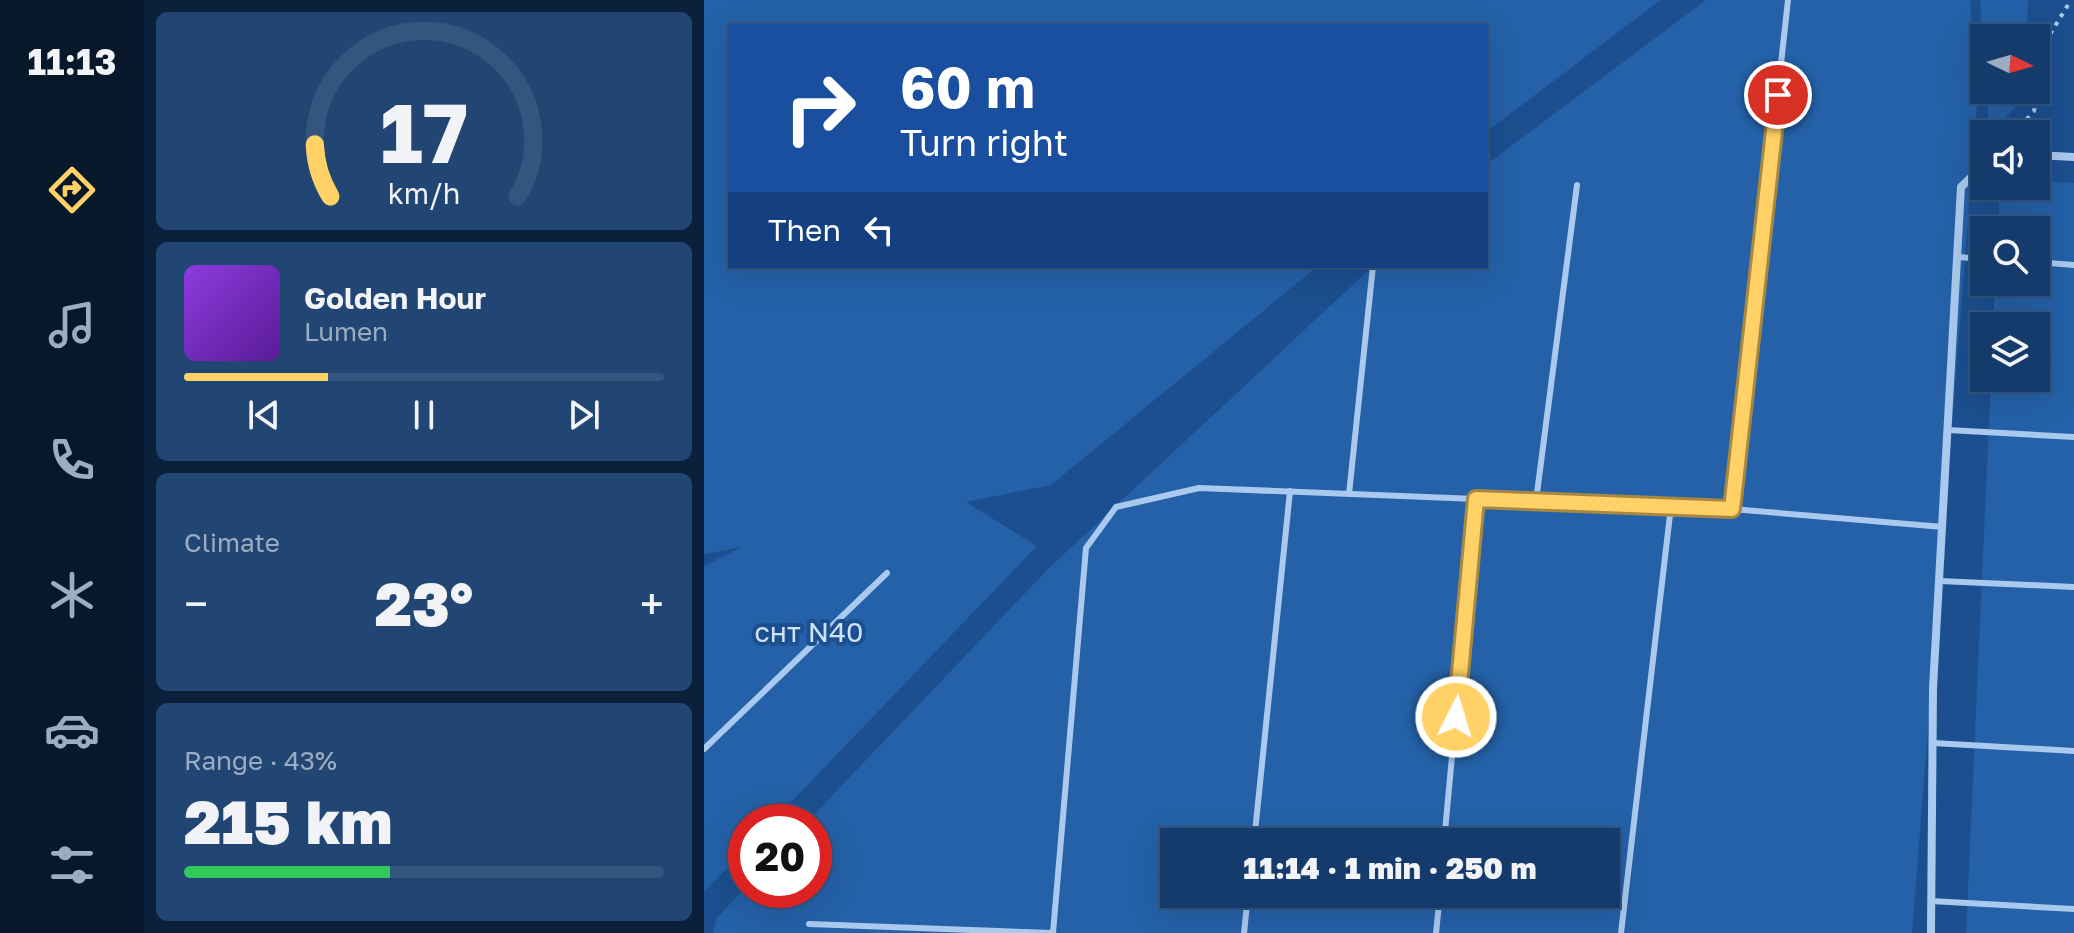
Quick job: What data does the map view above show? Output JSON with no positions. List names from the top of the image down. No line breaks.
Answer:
{"parks":["снт N40"],"north":"right","page":{"tabs":"11:13","turn":["60 m","Turn right"],"then":"Then","song":["Golden Hour","Lumen"],"tile":["Climate",["Range · 43%","215 km"]],"heat":["−","23°","+"],"limit":"20","trip":"11:14 · 1 min · 250 m","gauge":["17","km/h"]}}
